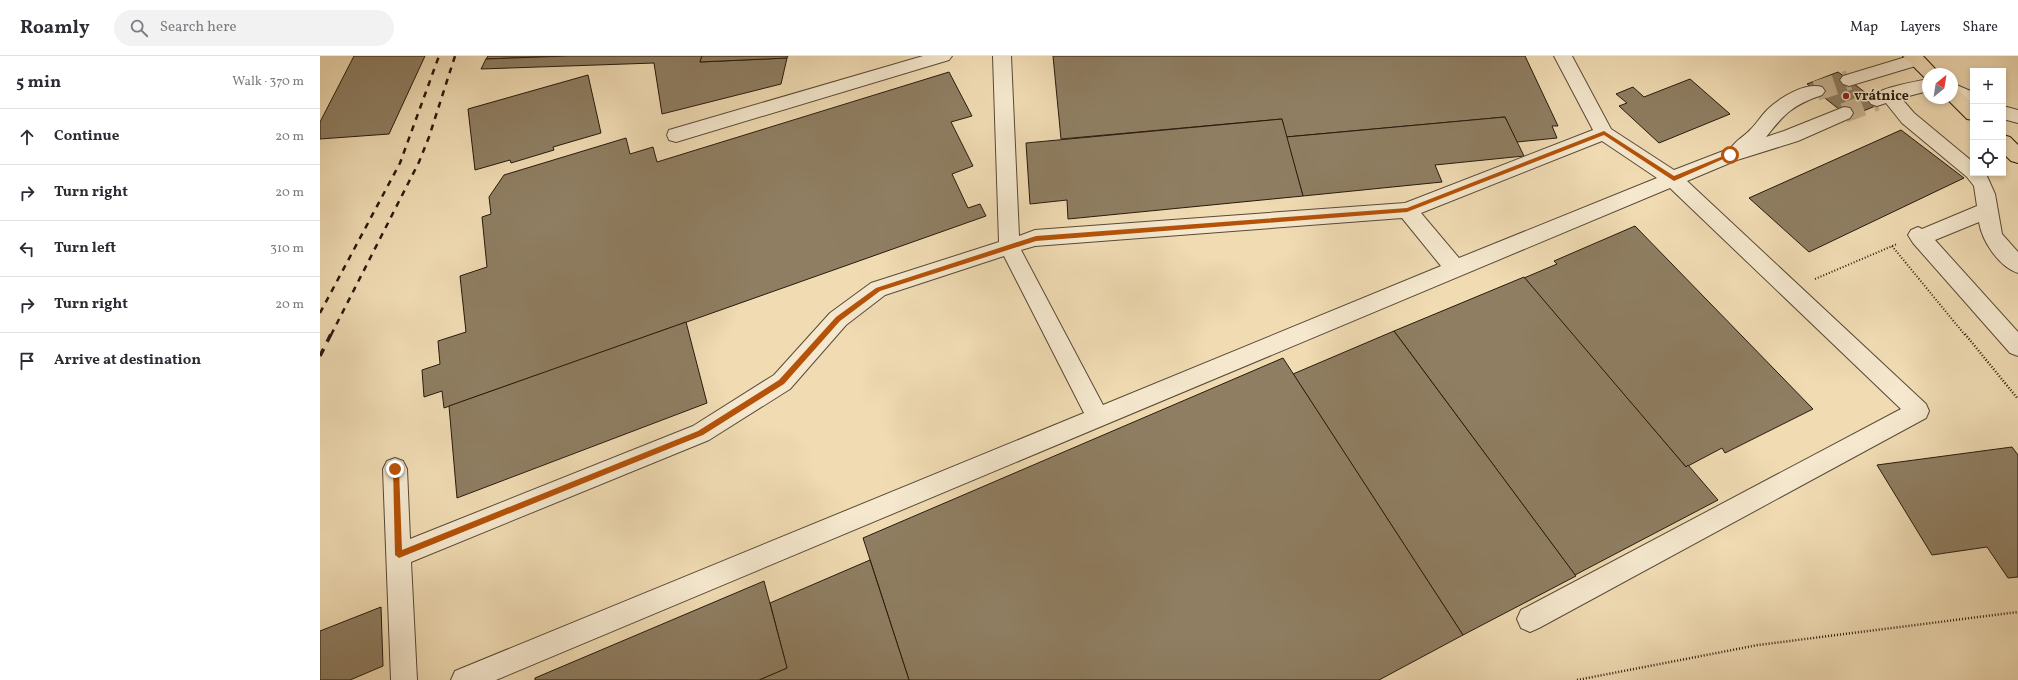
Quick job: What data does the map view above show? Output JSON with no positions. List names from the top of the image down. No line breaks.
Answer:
{"places":["vrátnice"],"north":"top right","page":{"header":"Roamly","search":"Search here","nav":["Map","Layers","Share"],"heading":["5 min","Walk · 370 m"],"map_buttons":["+","−"],"list":[["Continue","20 m"],["Turn right","20 m"],["Turn left","310 m"],["Turn right","20 m"],"Arrive at destination"]}}
